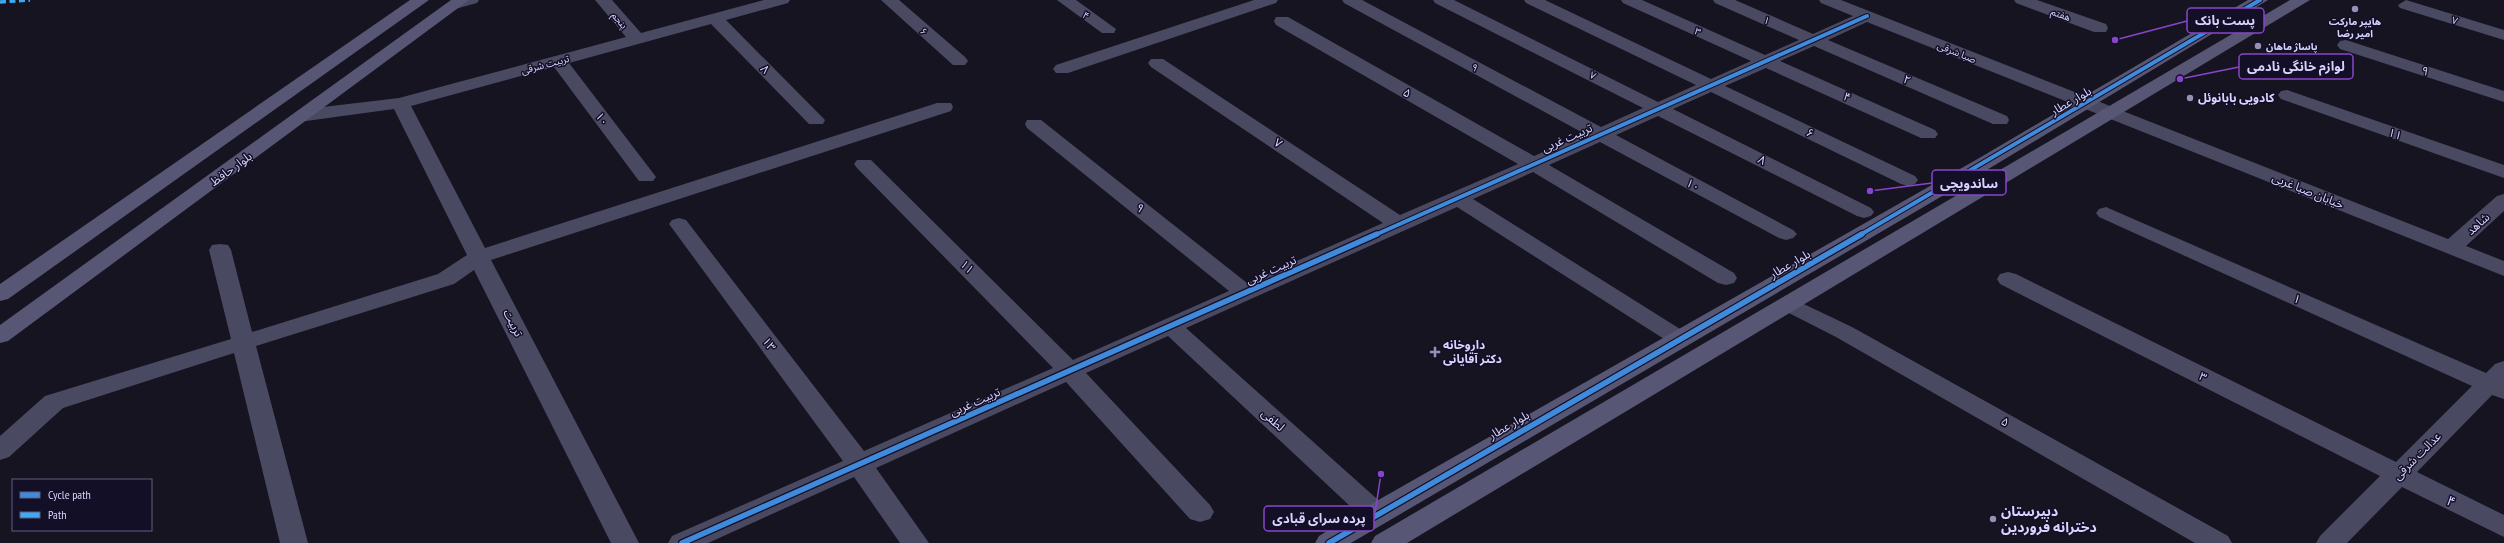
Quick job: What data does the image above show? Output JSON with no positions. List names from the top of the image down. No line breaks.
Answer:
{"streets":{"street":["هفتم","۴","پنجم","۱","۷","۶","۳","صبا شرقی","تربیت شرقی","۹","۸","۲","۵","بلوار عطار","۱۰","۱۱","تربیت غربی","بلوار حافظ","خیابان صبا غربی","شاهد","تربیت","۱۳","لطفی","عدالت شرقی"]},"crossings":[["۴","۳"],["۴","تربیت غربی"],["۴","عدالت شرقی"],["پنجم","تربیت شرقی"],["۱","۲"],["۱","تربیت غربی"],["۱","عدالت شرقی"],["۷","۸"],["۷","تربیت غربی"],["۶","تربیت غربی"],["۳","تربیت غربی"],["۳","عدالت شرقی"],["صبا شرقی","بلوار عطار"],["صبا شرقی","تربیت غربی"],["صبا شرقی","خیابان صبا غربی"],["تربیت شرقی","۸"],["تربیت شرقی","۱۰"],["تربیت شرقی","بلوار حافظ"],["تربیت شرقی","تربیت"],["۹","۱۰"],["۹","تربیت غربی"],["۸","تربیت غربی"],["۲","تربیت غربی"],["۵","تربیت غربی"],["بلوار عطار","لطفی"],["۱۰","تربیت غربی"],["۱۱","تربیت غربی"],["تربیت غربی","۱۳"],["تربیت غربی","لطفی"],["خیابان صبا غربی","شاهد"]],"places":{"other":["هایپر مارکت امیر رضا","پست بانک","پاساژ ماهان","لوازم خانگی نادمی","کادویی بابانوئل","ساندویچی","پرده سرای قبادی","دبیرستان دخترانه فروردین"],"health":["داروخانه دکتر آقایانی"]},"legend":["Cycle path","Path"]}
